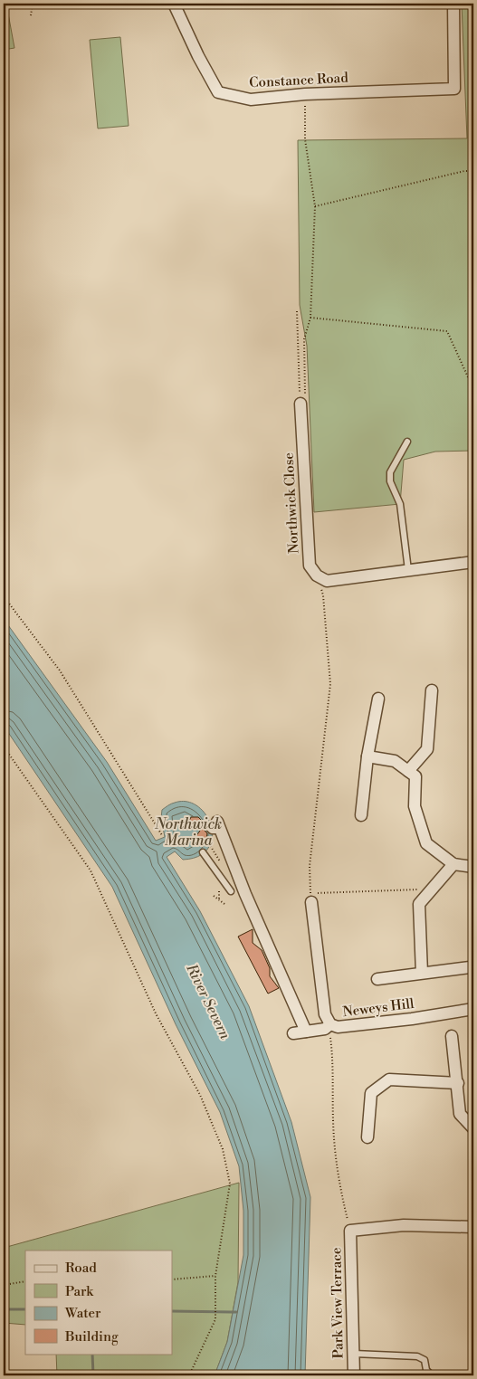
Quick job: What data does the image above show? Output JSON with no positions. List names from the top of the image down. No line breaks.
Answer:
{"streets":{"street":["Constance Road","Northwick Close","Neweys Hill","Park View Terrace"]},"water":["Northwick Marina","River Severn"],"legend":["Road","Park","Water","Building"]}
